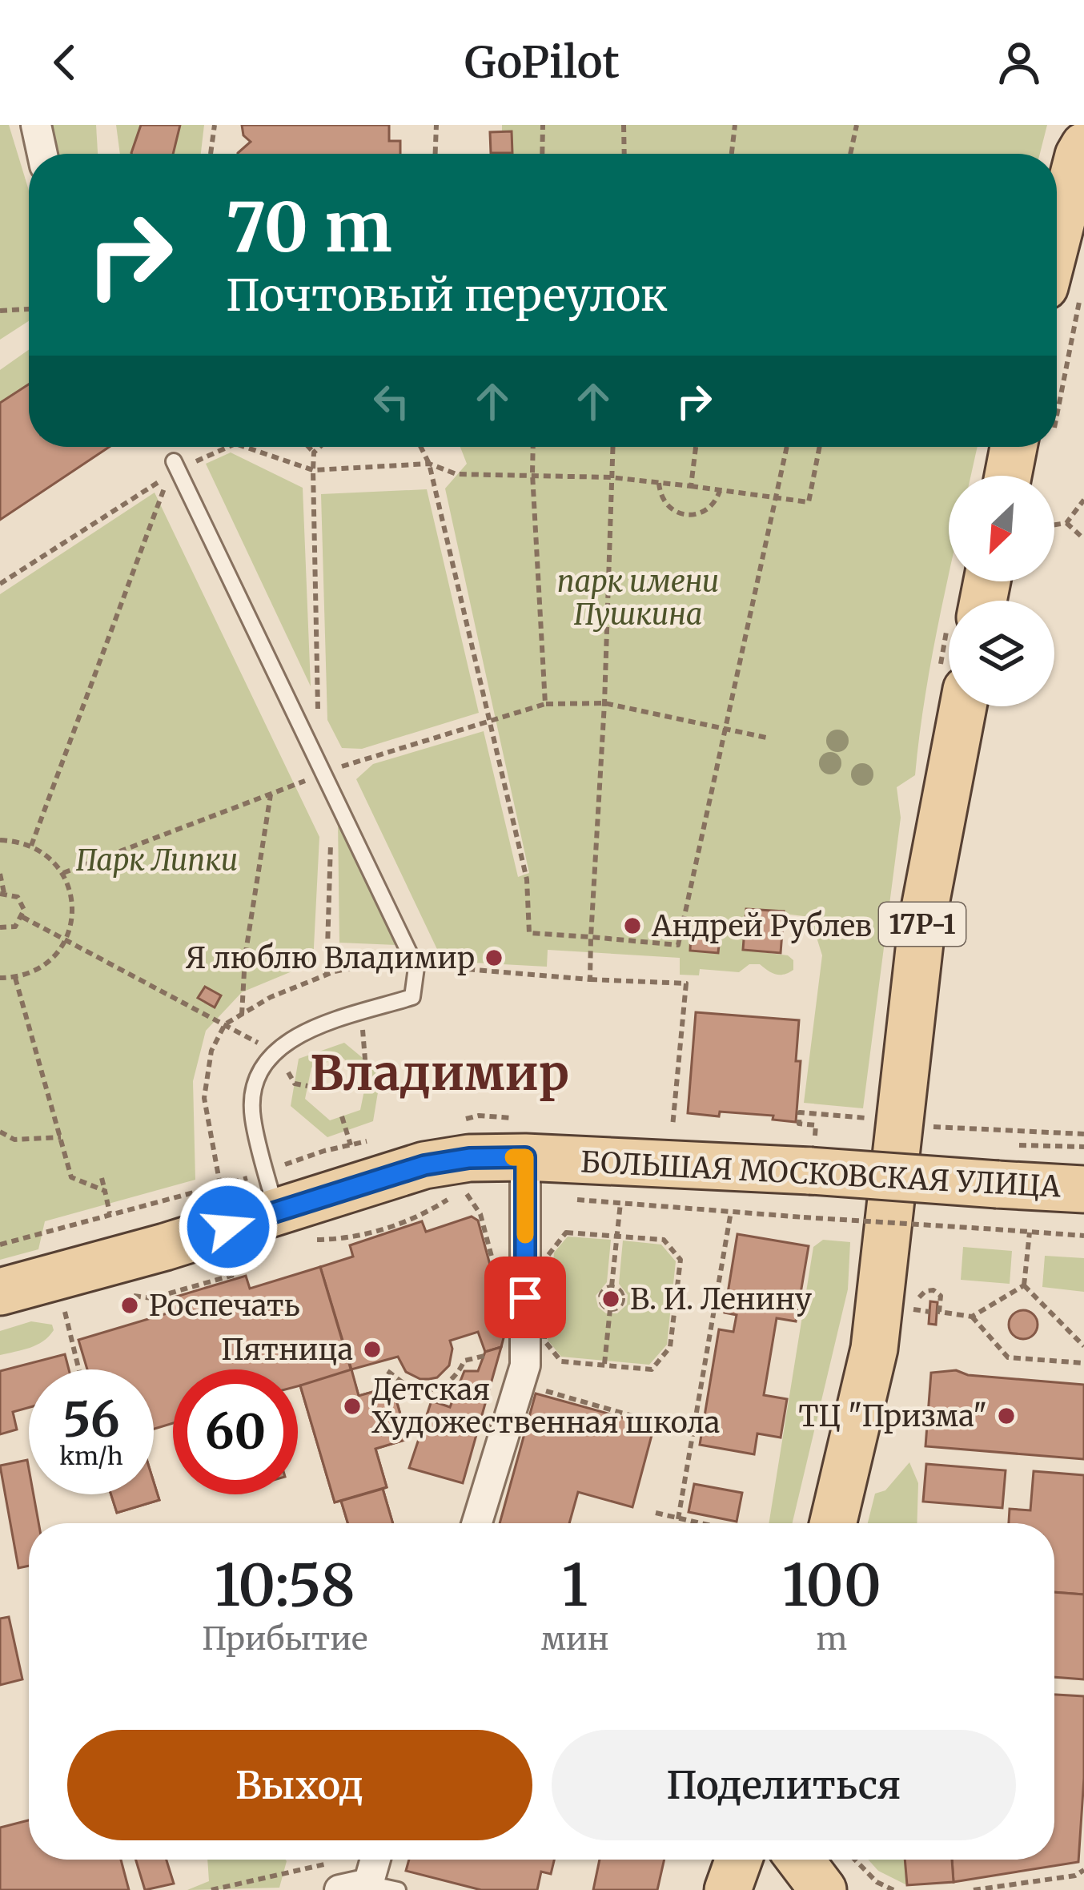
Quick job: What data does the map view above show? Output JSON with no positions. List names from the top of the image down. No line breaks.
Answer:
{"streets":{"main road":["17Р-1","БОЛЬШАЯ МОСКОВСКАЯ УЛИЦА"]},"districts":["Владимир"],"parks":["парк имени Пушкина","Парк Липки"],"places":["Андрей Рублев","Я люблю Владимир","В. И. Ленину","Роспечать","Пятница","Детская Художественная школа","ТЦ \"Призма\""],"north":"bottom left","page":{"header":"GoPilot","turn":["70 m","Почтовый переулок"],"speed":"56 km/h","limit":"60","eta":["10:58","Прибытие","1","мин","100","m"],"buttons":["Выход","Поделиться"]}}
